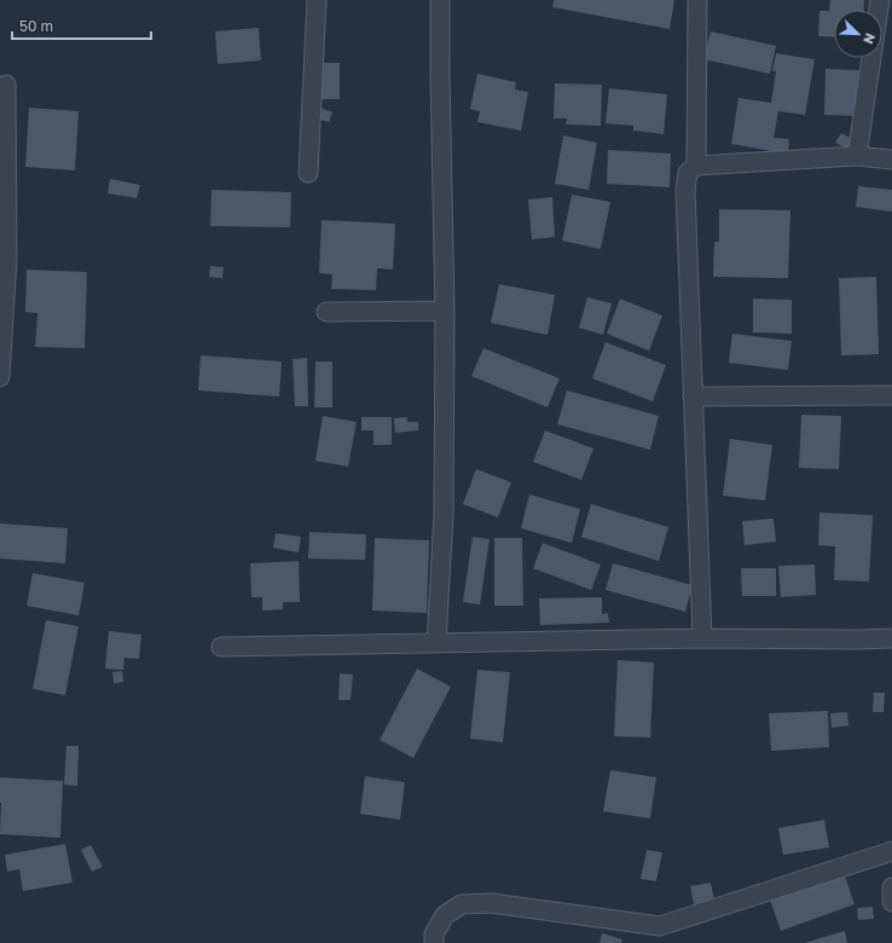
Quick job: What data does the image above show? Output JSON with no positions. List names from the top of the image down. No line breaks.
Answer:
{"scale_bar":"50 m","north":"bottom right"}
